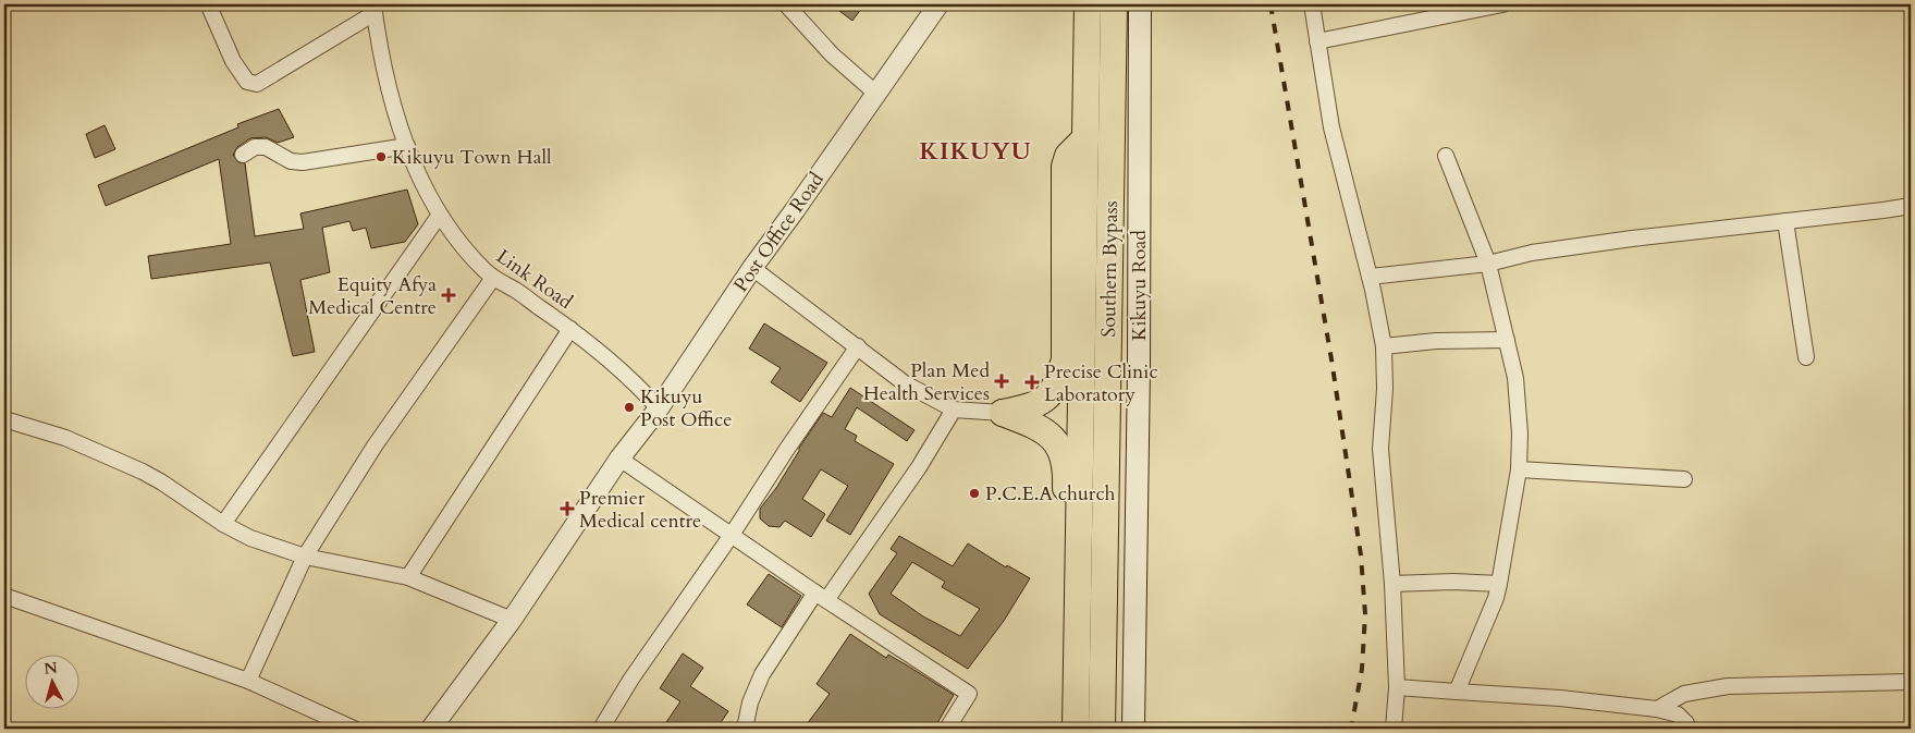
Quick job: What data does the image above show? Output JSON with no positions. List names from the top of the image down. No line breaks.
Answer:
{"streets":{"highway":["Southern Bypass"],"main road":["Kikuyu Road"],"street":["Post Office Road","Link Road"]},"crossings":[["Post Office Road","Link Road"]],"districts":["KIKUYU"],"places":{"other":["Kikuyu Town Hall","Kikuyu Post Office","P.C.E.A church"],"health":["Equity Afya Medical Centre","Plan Med Health Services","Precise Clinic Laboratory","Premier Medical centre"]},"north":"top"}
